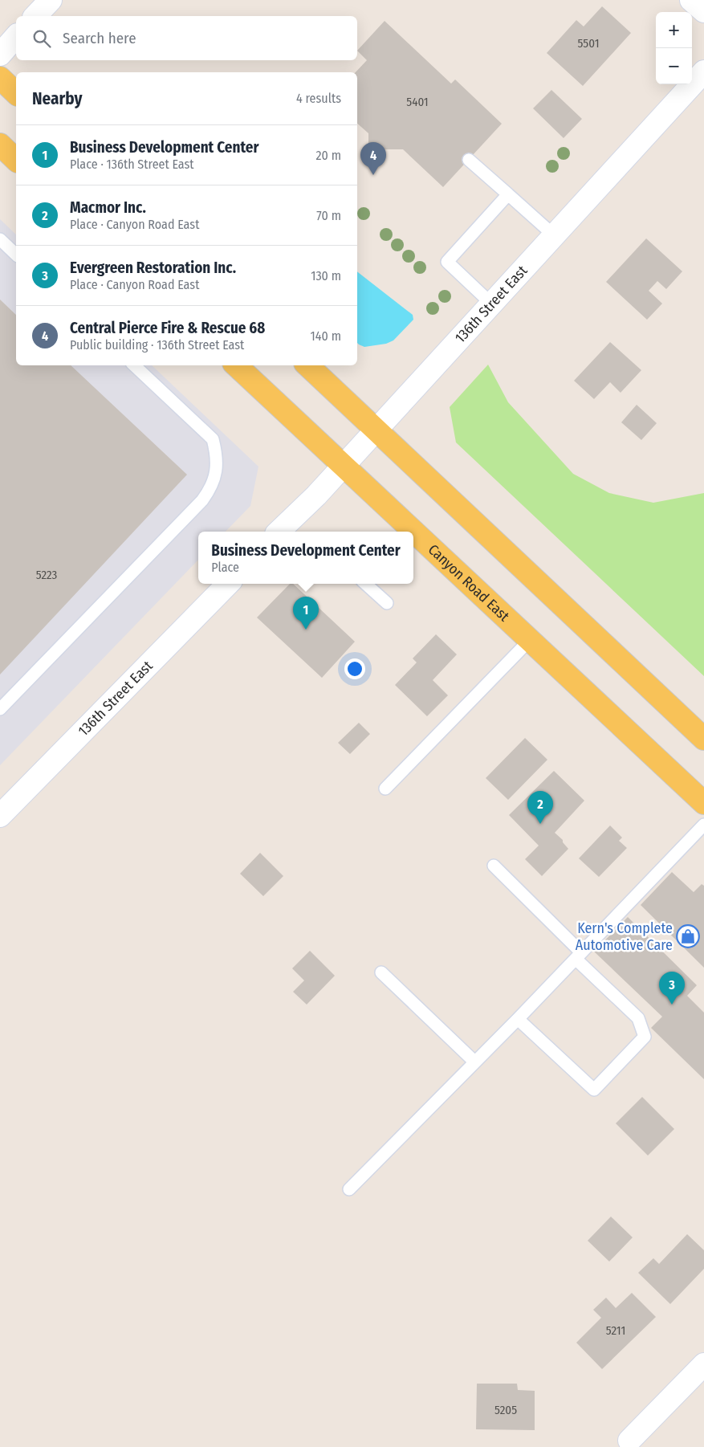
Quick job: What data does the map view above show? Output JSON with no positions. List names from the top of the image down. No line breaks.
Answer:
{"streets":{"main road":["Canyon Road East"],"street":["136th Street East"]},"crossings":[["136th Street East","Canyon Road East"]],"places":{"shop":["Kern's Complete Automotive Care"]},"house_numbers":["5501","5401","5223","5211","5205"],"page":{"map_buttons":["+","−"],"search":"Search here","heading":["Nearby","4 results"],"list":[{"mark":"1","name":"Business Development Center","note":"Place · 136th Street East","value":"20 m"},{"mark":"2","name":"Macmor Inc.","note":"Place · Canyon Road East","value":"70 m"},{"mark":"3","name":"Evergreen Restoration Inc.","note":"Place · Canyon Road East","value":"130 m"},{"mark":"4","name":"Central Pierce Fire & Rescue 68","note":"Public building · 136th Street East","value":"140 m"}],"pins":["4","1","2","3"],"popup":["Business Development Center","Place"]}}
